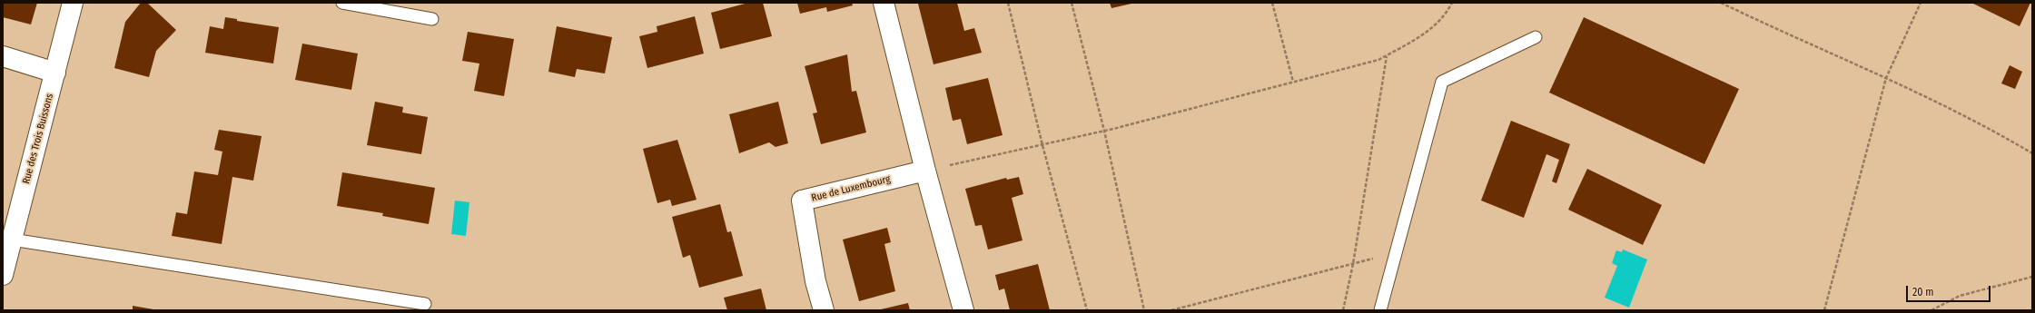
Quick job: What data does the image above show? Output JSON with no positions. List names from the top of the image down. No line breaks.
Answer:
{"streets":{"street":["Rue des Trois Buissons","Rue de Luxembourg"]},"scale_bar":"20 m"}
